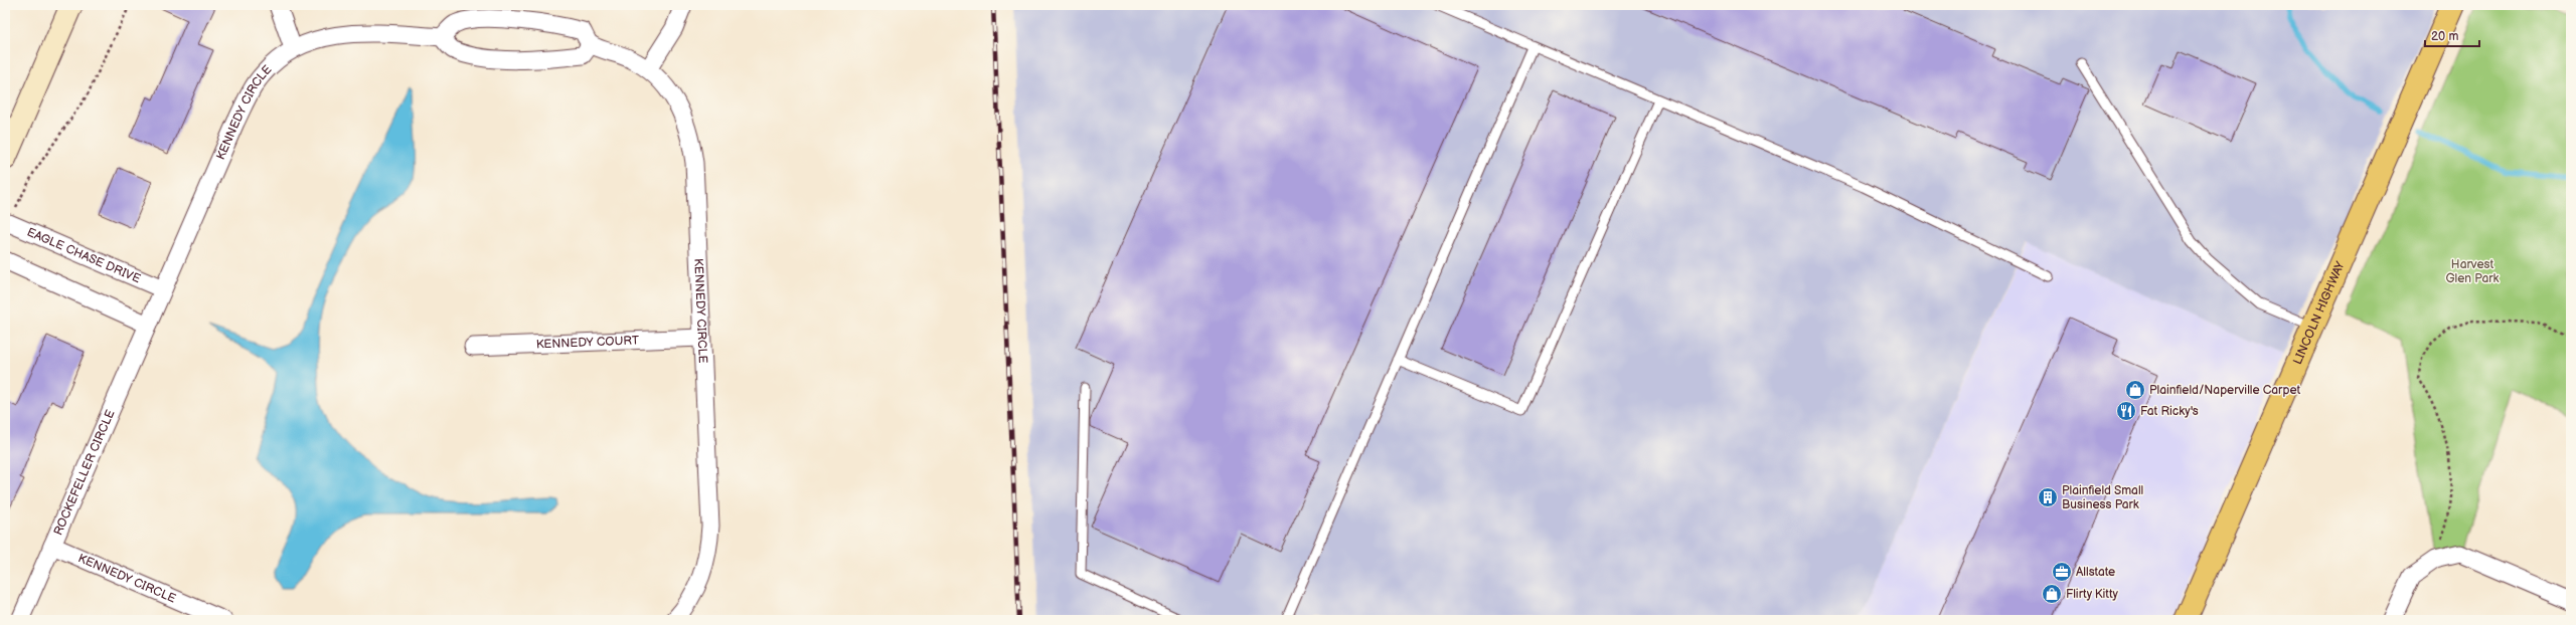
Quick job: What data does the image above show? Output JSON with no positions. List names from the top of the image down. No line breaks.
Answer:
{"streets":{"main road":["LINCOLN HIGHWAY"],"street":["KENNEDY CIRCLE","EAGLE CHASE DRIVE","KENNEDY COURT","ROCKEFELLER CIRCLE"]},"crossings":[["KENNEDY CIRCLE","EAGLE CHASE DRIVE"],["KENNEDY CIRCLE","KENNEDY COURT"],["KENNEDY CIRCLE","ROCKEFELLER CIRCLE"]],"parks":["Harvest Glen Park"],"places":{"shop":["Plainfield/Naperville Carpet","Flirty Kitty"],"restaurant":["Fat Ricky's"],"building":["Plainfield Small Business Park"],"office":["Allstate"]},"scale_bar":"20 m"}
